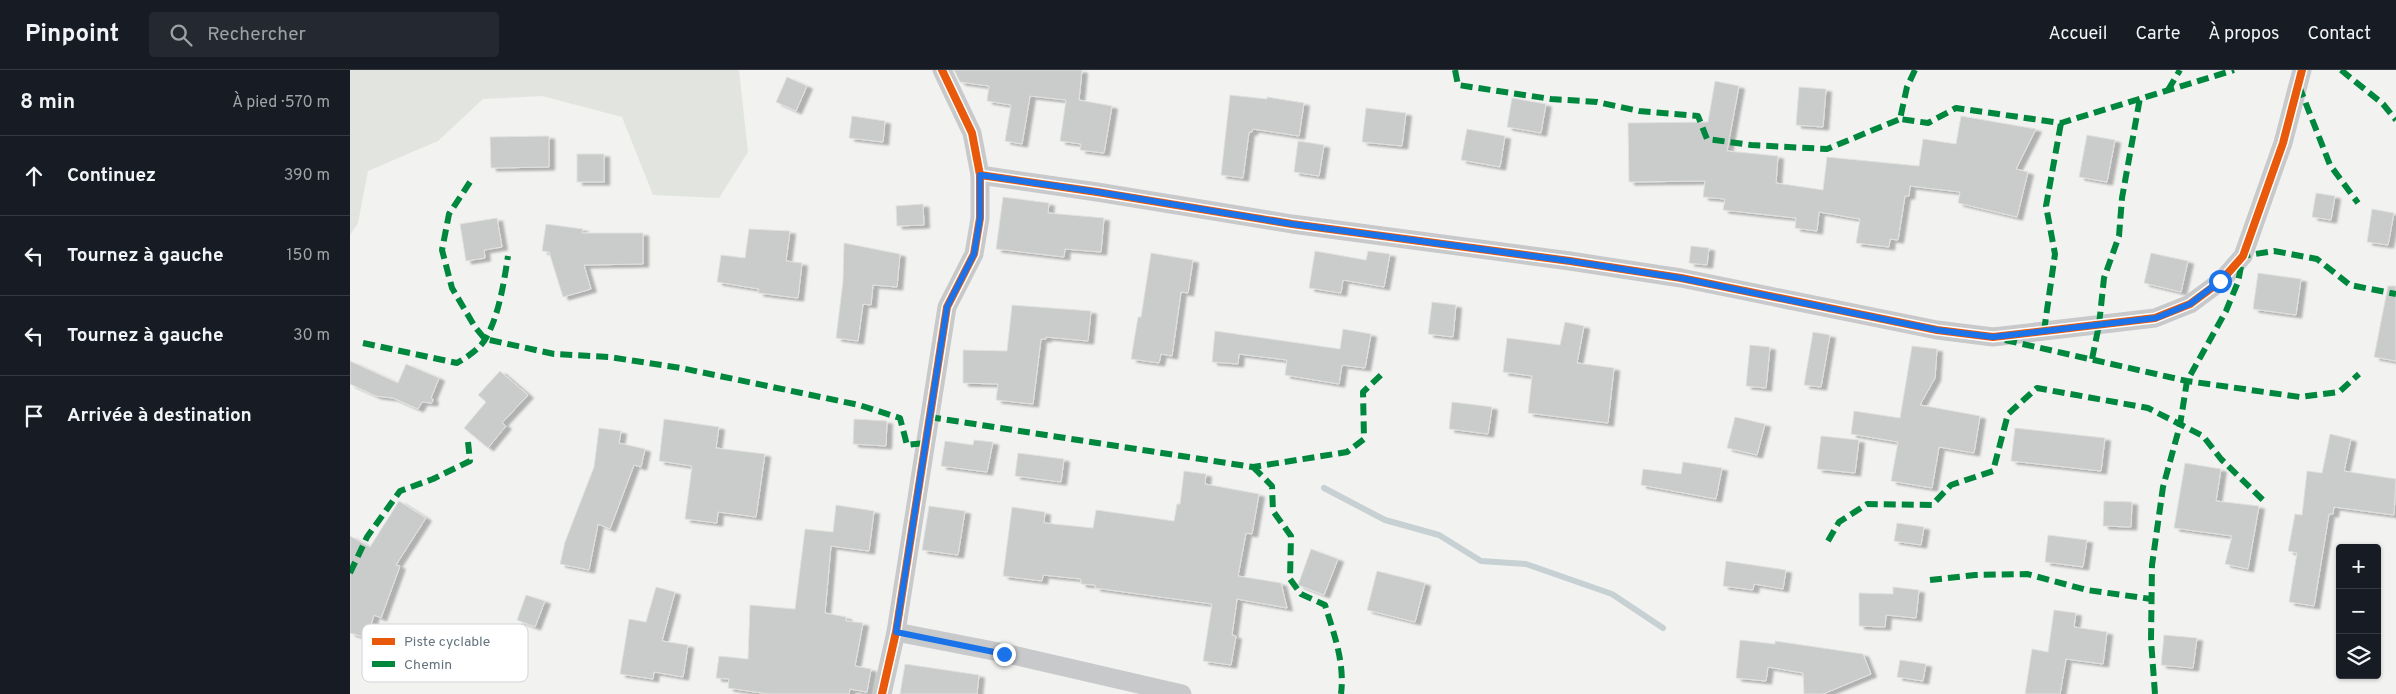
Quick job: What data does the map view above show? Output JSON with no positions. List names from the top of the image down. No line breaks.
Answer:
{"legend":["Piste cyclable","Chemin"],"page":{"header":"Pinpoint","search":"Rechercher","nav":["Accueil","Carte","À propos","Contact"],"heading":["8 min","À pied · 570 m"],"list":[["Continuez","390 m"],["Tournez à gauche","150 m"],["Tournez à gauche","30 m"],"Arrivée à destination"],"map_buttons":["+","−"]}}
